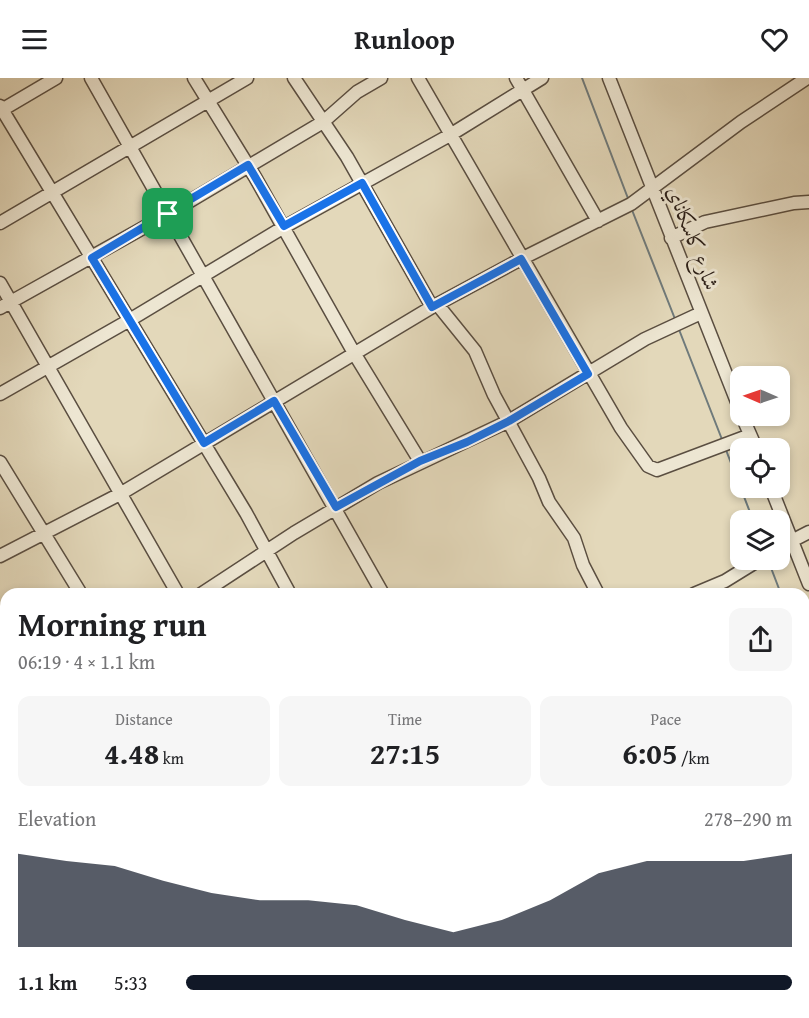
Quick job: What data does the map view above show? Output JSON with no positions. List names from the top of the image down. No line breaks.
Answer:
{"streets":{"street":["شارع كاسكاناي"]},"north":"left","page":{"header":"Runloop","heading":["Morning run","06:19 · 4 × 1.1 km"],"stats":[["Distance","4.48 km"],["Time","27:15"],["Pace","6:05 /km"]],"chart":["Elevation","278–290 m"],"list":[{"name":"1.1 km","note":"5:33"}]}}
